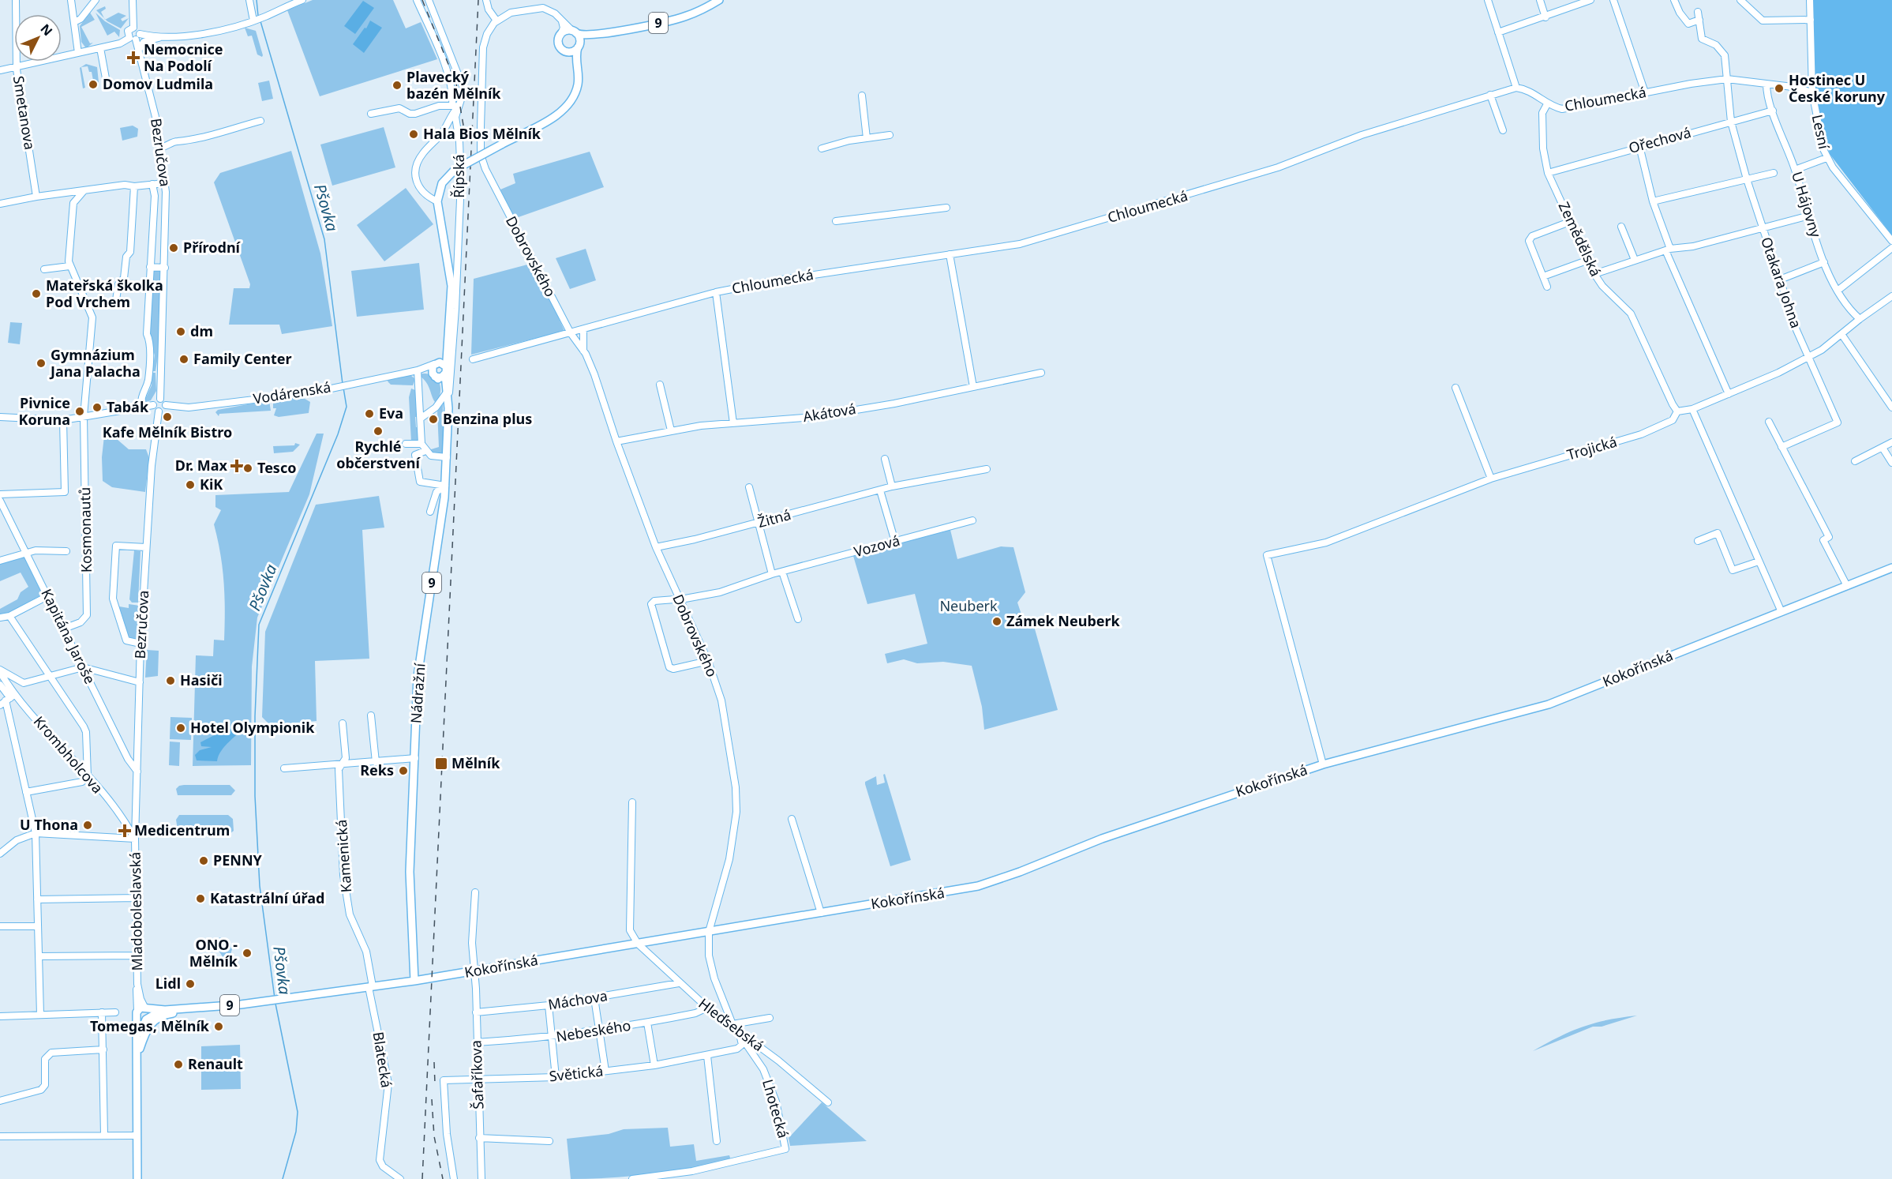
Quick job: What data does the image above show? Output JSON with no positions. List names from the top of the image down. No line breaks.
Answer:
{"streets":{"main road":["9","Řípská","Kokořínská","Nádražní","Mladoboleslavská"],"street":["Chloumecká","Smetanova","Lesní","Ořechová","Bezručova","U Hájovny","Zemědělská","Dobrovského","Otakara Johna","Vodárenská","Akátová","Trojická","Žitná","Kosmonautů","Vozová","Kapitána Jaroše","Krombholcova","Kamenická","Máchova","Hleďsebská","Nebeského","Blatecká","Světická","Šafaříkova","Lhotecká"]},"crossings":[["9","Řípská"],["9","Vodárenská"],["9","Kokořínská"],["9","Nádražní"],["9","Mladoboleslavská"],["Chloumecká","Lesní"],["Chloumecká","U Hájovny"],["Chloumecká","Zemědělská"],["Chloumecká","Dobrovského"],["Chloumecká","Otakara Johna"],["Ořechová","U Hájovny"],["Ořechová","Zemědělská"],["Ořechová","Otakara Johna"],["Bezručova","Vodárenská"],["Bezručova","Kapitána Jaroše"],["Bezručova","Krombholcova"],["Bezručova","Mladoboleslavská"],["Řípská","Vodárenská"],["Řípská","Nádražní"],["Zemědělská","Trojická"],["Dobrovského","Akátová"],["Dobrovského","Žitná"],["Dobrovského","Vozová"],["Dobrovského","Kokořínská"],["Dobrovského","Hleďsebská"],["Dobrovského","Světická"],["Dobrovského","Lhotecká"],["Vodárenská","Nádražní"],["Trojická","Kokořínská"],["Kosmonautů","Kapitána Jaroše"],["Kokořínská","Nádražní"],["Kokořínská","Kamenická"],["Kokořínská","Mladoboleslavská"],["Kokořínská","Hleďsebská"],["Kokořínská","Blatecká"],["Kokořínská","Šafaříkova"],["Krombholcova","Mladoboleslavská"],["Kamenická","Blatecká"],["Máchova","Hleďsebská"],["Máchova","Šafaříkova"],["Hleďsebská","Nebeského"],["Hleďsebská","Světická"],["Hleďsebská","Lhotecká"],["Nebeského","Šafaříkova"],["Světická","Šafaříkova"],["Světická","Lhotecká"]],"water":["Pšovka"],"parks":["Neuberk"],"places":{"health":["Nemocnice Na Podolí","Dr. Max","Medicentrum"],"other":["Domov Ludmila","Plavecký bazén Mělník","Hostinec U České koruny","Hala Bios Mělník","Přírodní","Mateřská školka Pod Vrchem","dm","Family Center","Gymnázium Jana Palacha","Tabák","Pivnice Koruna","Eva","Kafe Mělník Bistro","Benzina plus","Rychlé občerstvení","Tesco","KiK","Zámek Neuberk","Hasiči","Hotel Olympionik","Reks","U Thona","PENNY","Katastrální úřad","ONO - Mělník","Lidl","Tomegas, Mělník","Renault"],"transit":["Mělník"]},"north":"top right"}
